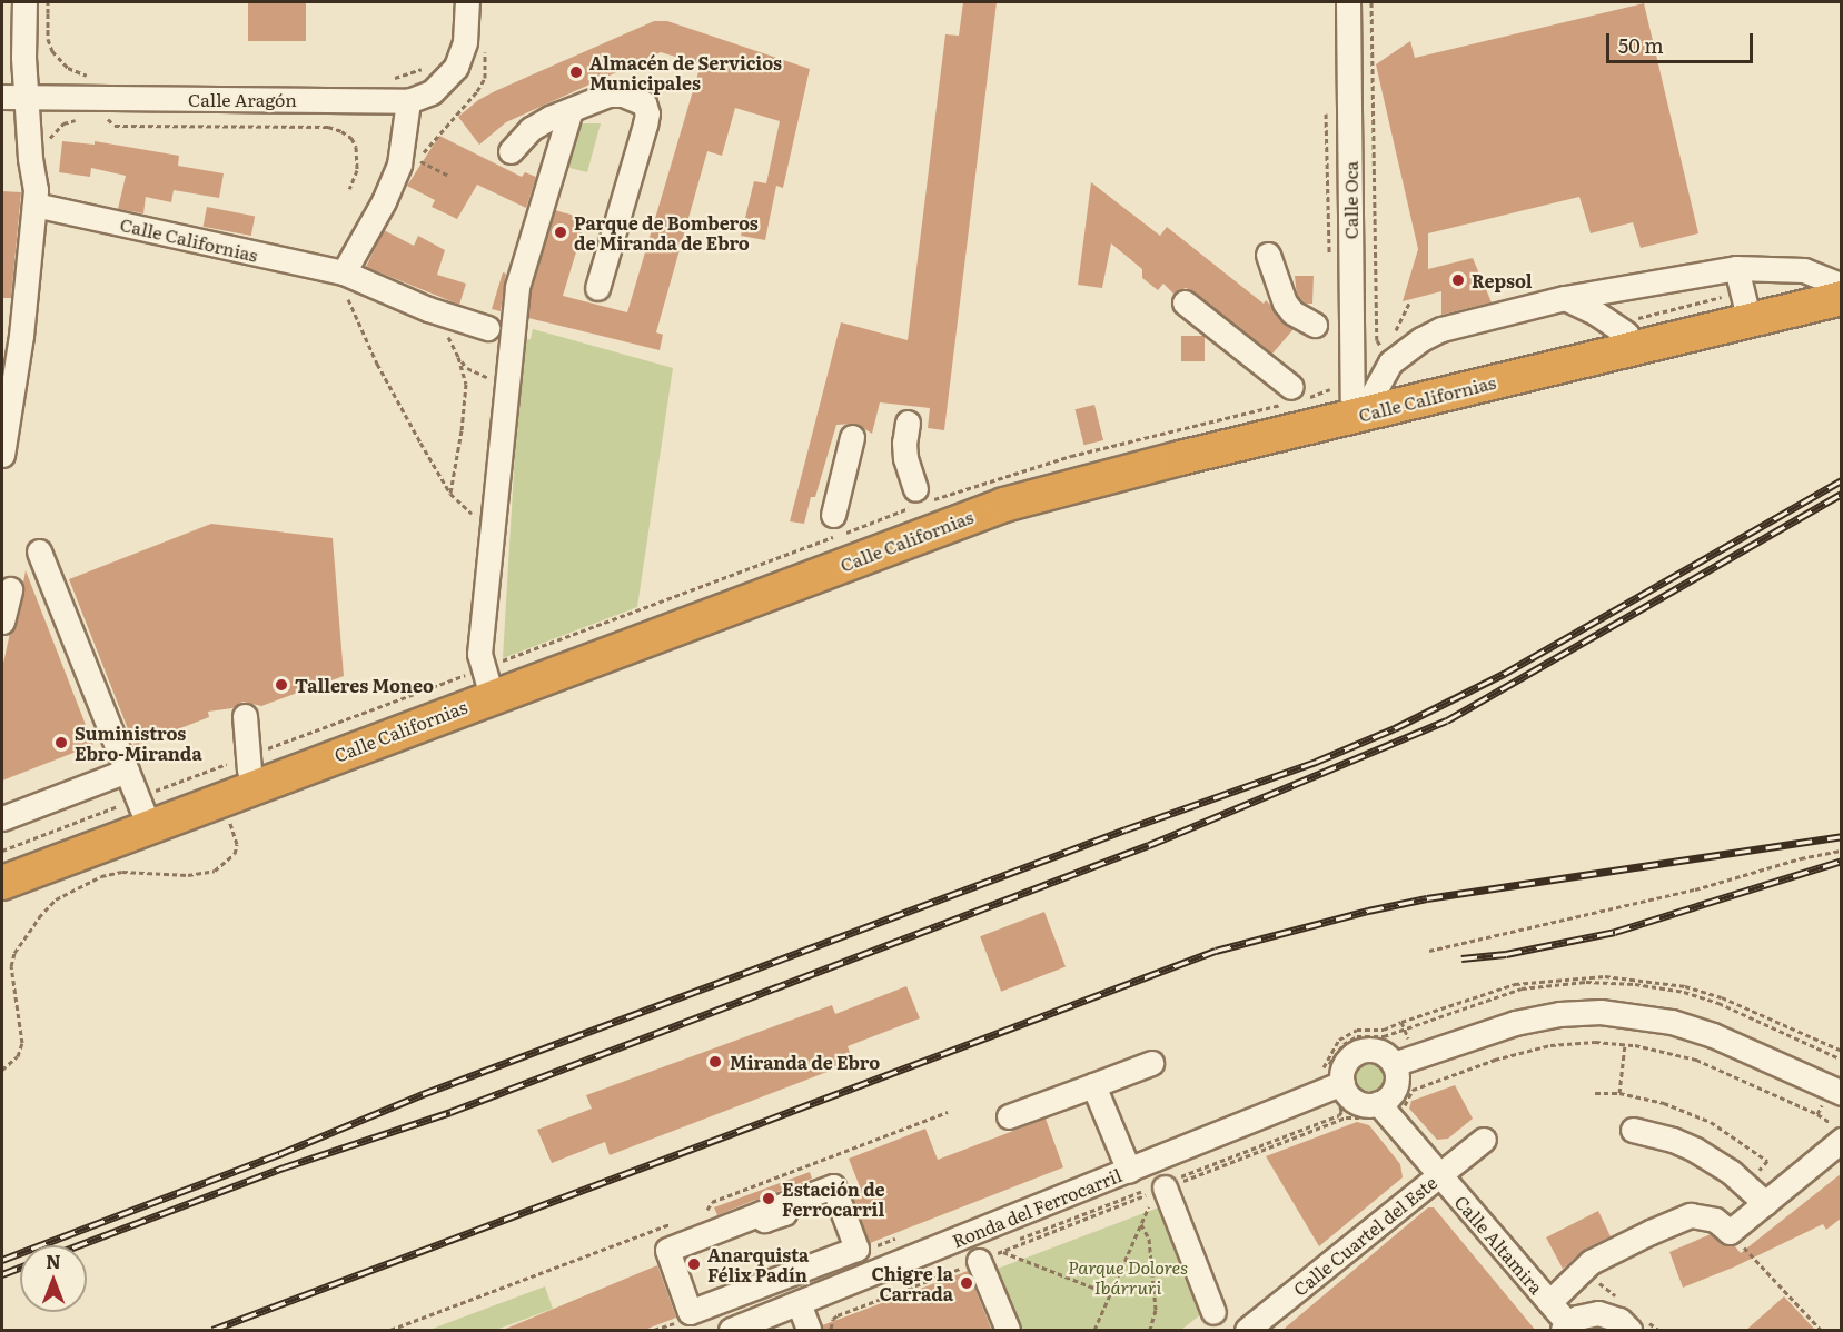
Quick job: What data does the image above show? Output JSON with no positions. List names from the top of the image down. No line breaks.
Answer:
{"streets":{"highway":["Calle Californias"],"street":["Calle Aragón","Calle Oca","Ronda del Ferrocarril","Calle Cuartel del Este","Calle Altamira"]},"crossings":[["Calle Oca","Calle Californias"],["Calle Cuartel del Este","Calle Altamira"]],"parks":["Parque Dolores Ibárruri"],"places":["Almacén de Servicios Municipales","Parque de Bomberos de Miranda de Ebro","Repsol","Talleres Moneo","Suministros Ebro-Miranda","Miranda de Ebro","Estación de Ferrocarril","Anarquista Félix Padín","Chigre la Carrada"],"scale_bar":"50 m","north":"top"}
